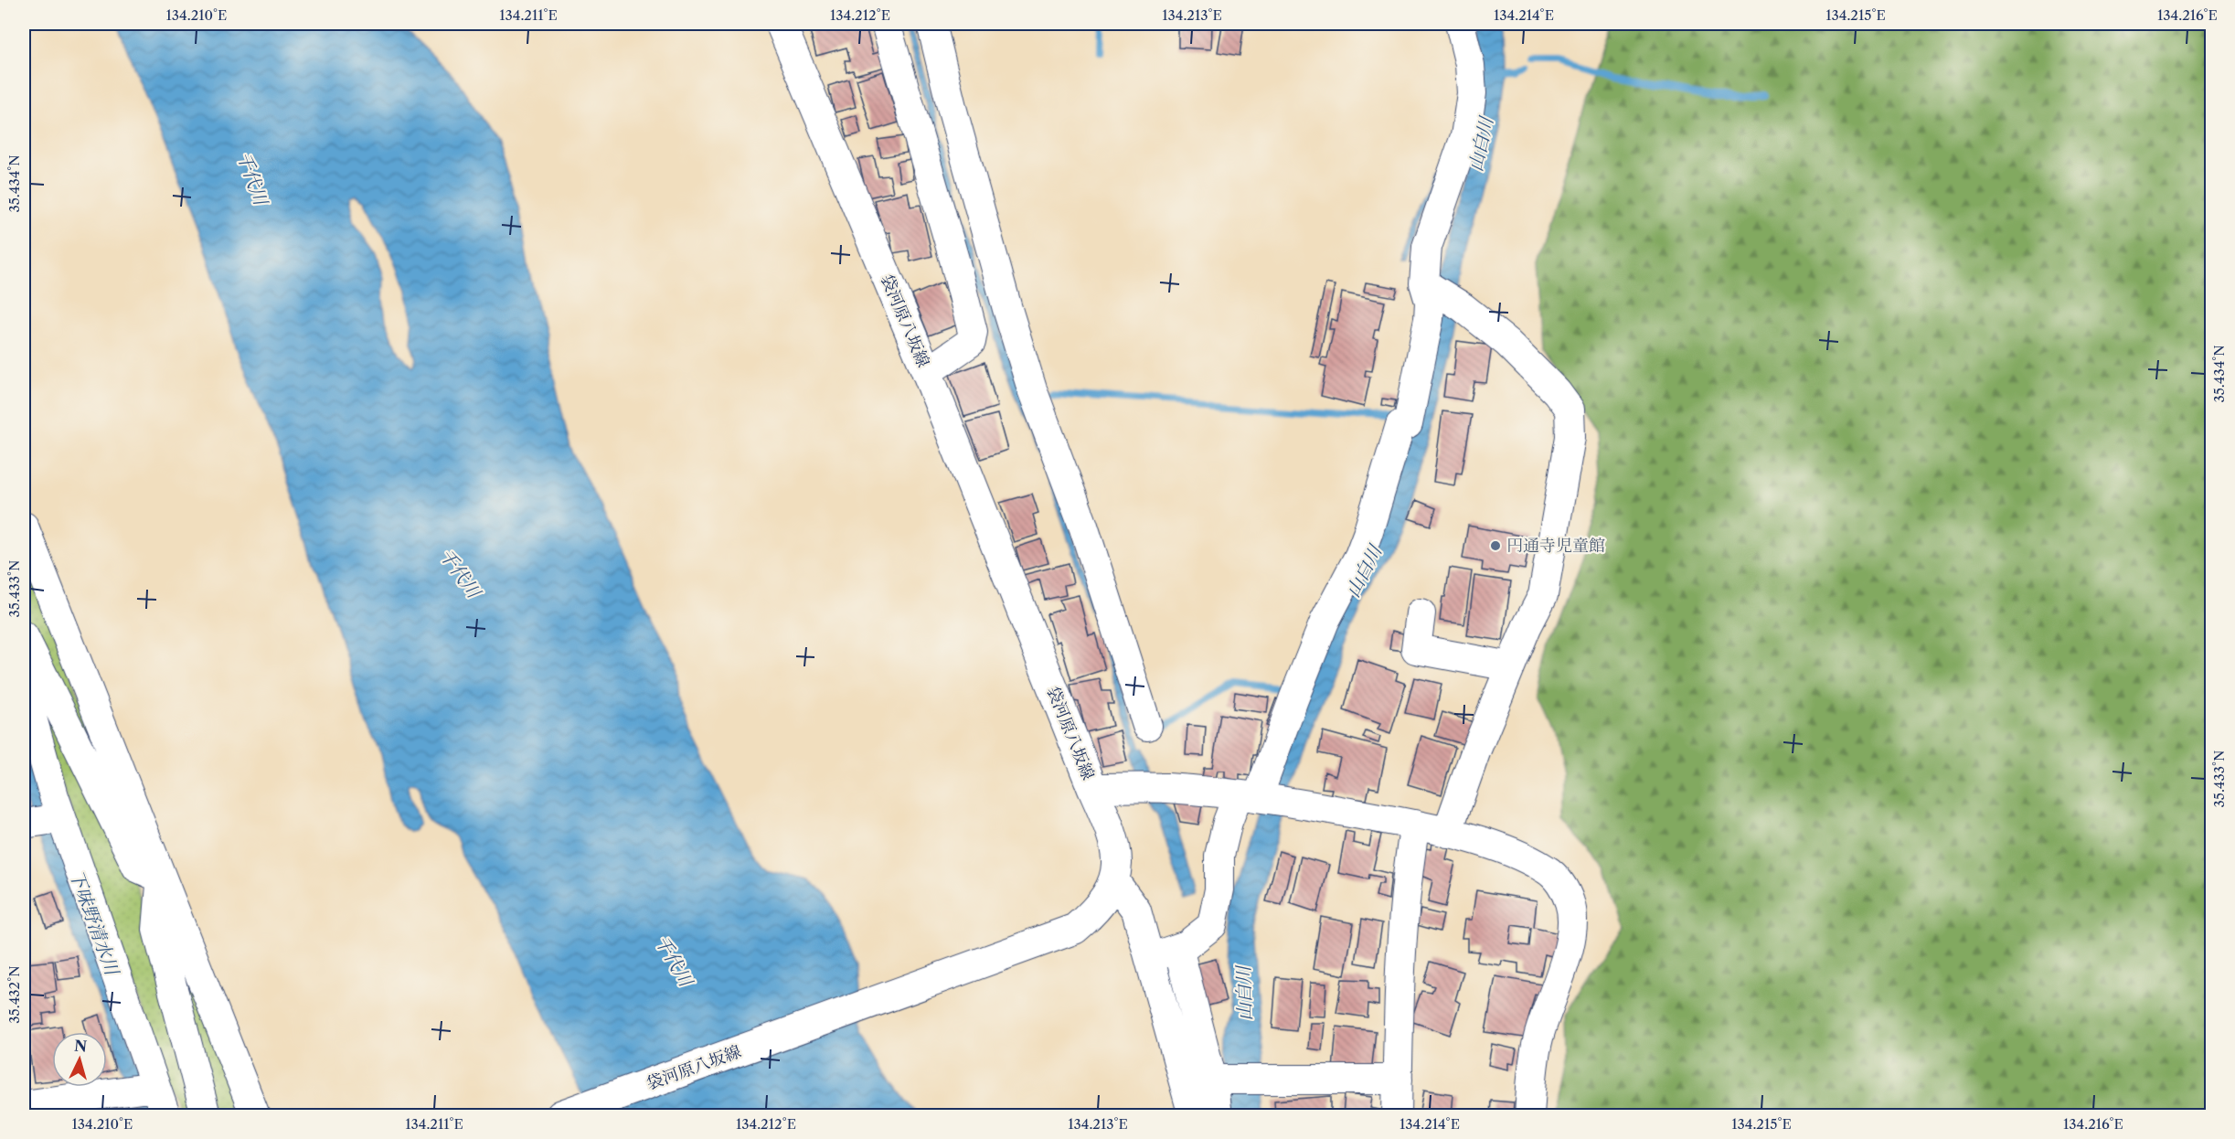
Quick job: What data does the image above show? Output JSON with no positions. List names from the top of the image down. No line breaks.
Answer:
{"streets":{"main road":["袋河原八坂線"]},"water":["山白川","千代川","下味野清水川"],"places":["円通寺児童館"],"north":"top","coordinates":["134.210°E","134.211°E","134.212°E","134.213°E","134.214°E","134.215°E","134.216°E","35.434°N","35.433°N","35.432°N"]}
